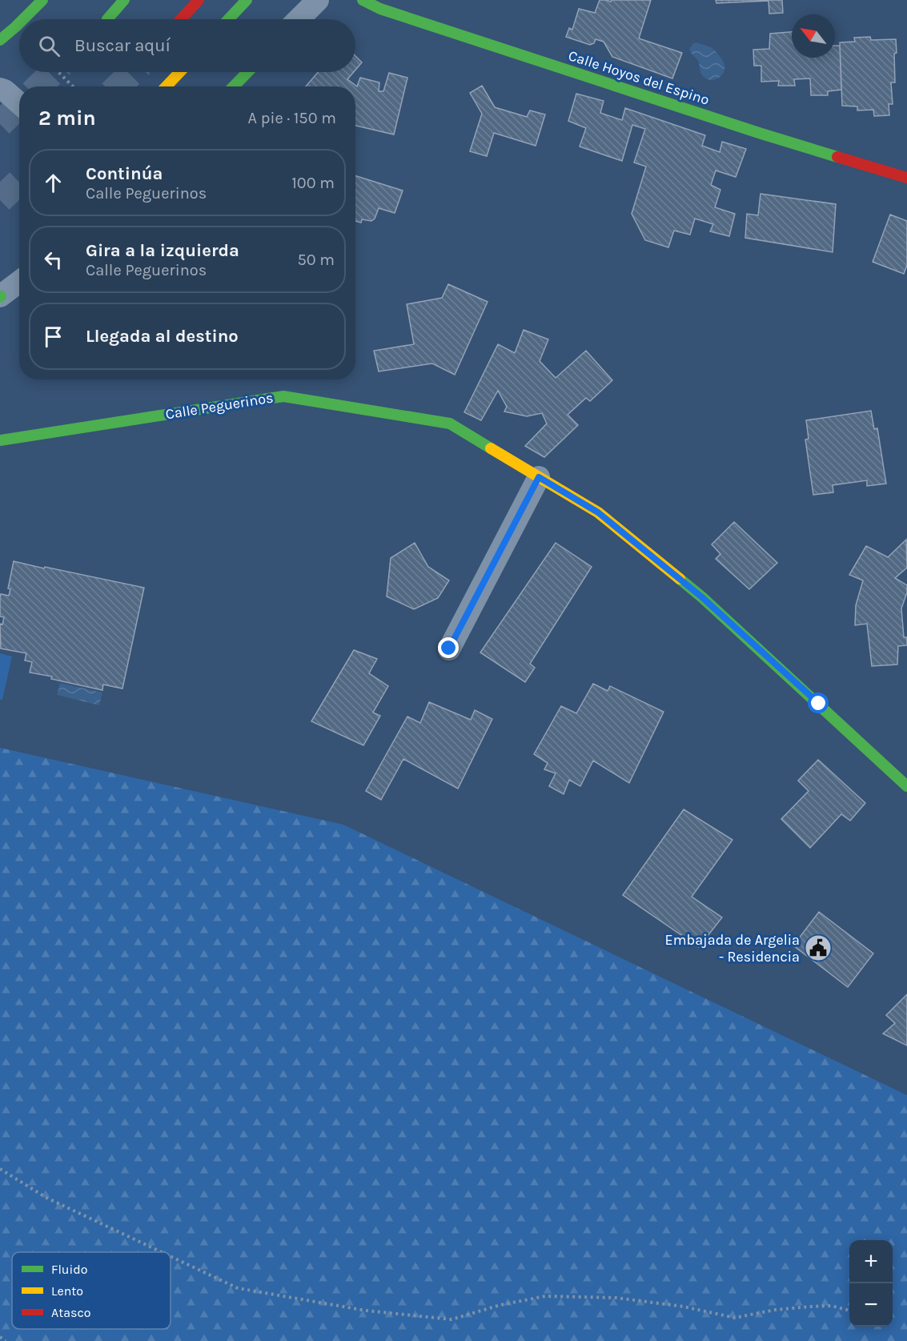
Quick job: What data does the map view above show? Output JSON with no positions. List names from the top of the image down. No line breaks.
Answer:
{"streets":{"main road":["Calle Hoyos del Espino","Calle Peguerinos"]},"places":{"public building":["Embajada de Argelia - Residencia"]},"legend":["Fluido","Lento","Atasco"],"north":"top left","page":{"search":"Buscar aquí","heading":["2 min","A pie · 150 m"],"list":[["Continúa","Calle Peguerinos","100 m"],["Gira a la izquierda","Calle Peguerinos","50 m"],"Llegada al destino"],"map_buttons":["+","−"]}}
